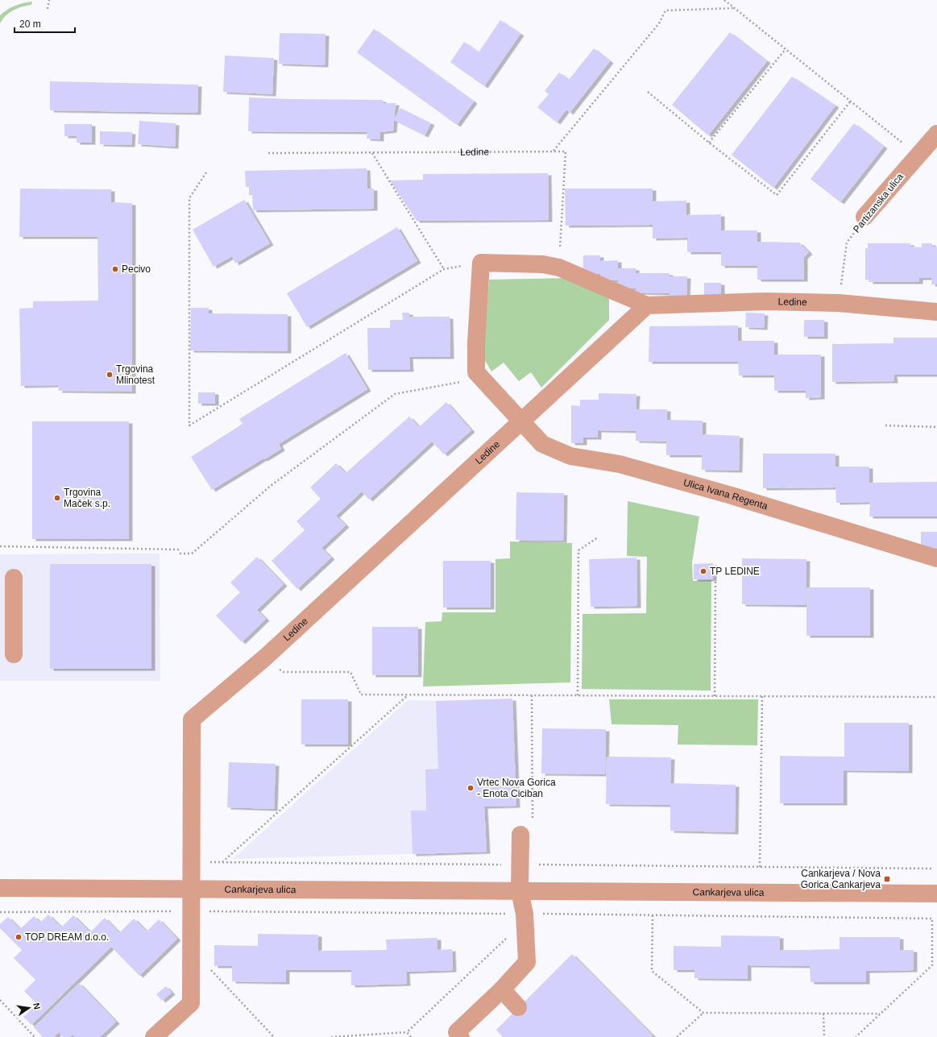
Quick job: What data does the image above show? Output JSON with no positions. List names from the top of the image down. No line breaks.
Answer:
{"streets":{"street":["Ledine","Partizanska ulica","Ulica Ivana Regenta","Cankarjeva ulica"]},"crossings":[["Ledine","Partizanska ulica"],["Ledine","Ulica Ivana Regenta"],["Ledine","Cankarjeva ulica"]],"places":{"other":["Pecivo","Trgovina Mlinotest","Trgovina Maček s.p.","TP LEDINE","Vrtec Nova Gorica - Enota Ciciban","TOP DREAM d.o.o."],"transit":["Cankarjeva / Nova Gorica Cankarjeva"]},"scale_bar":"20 m","north":"right"}
